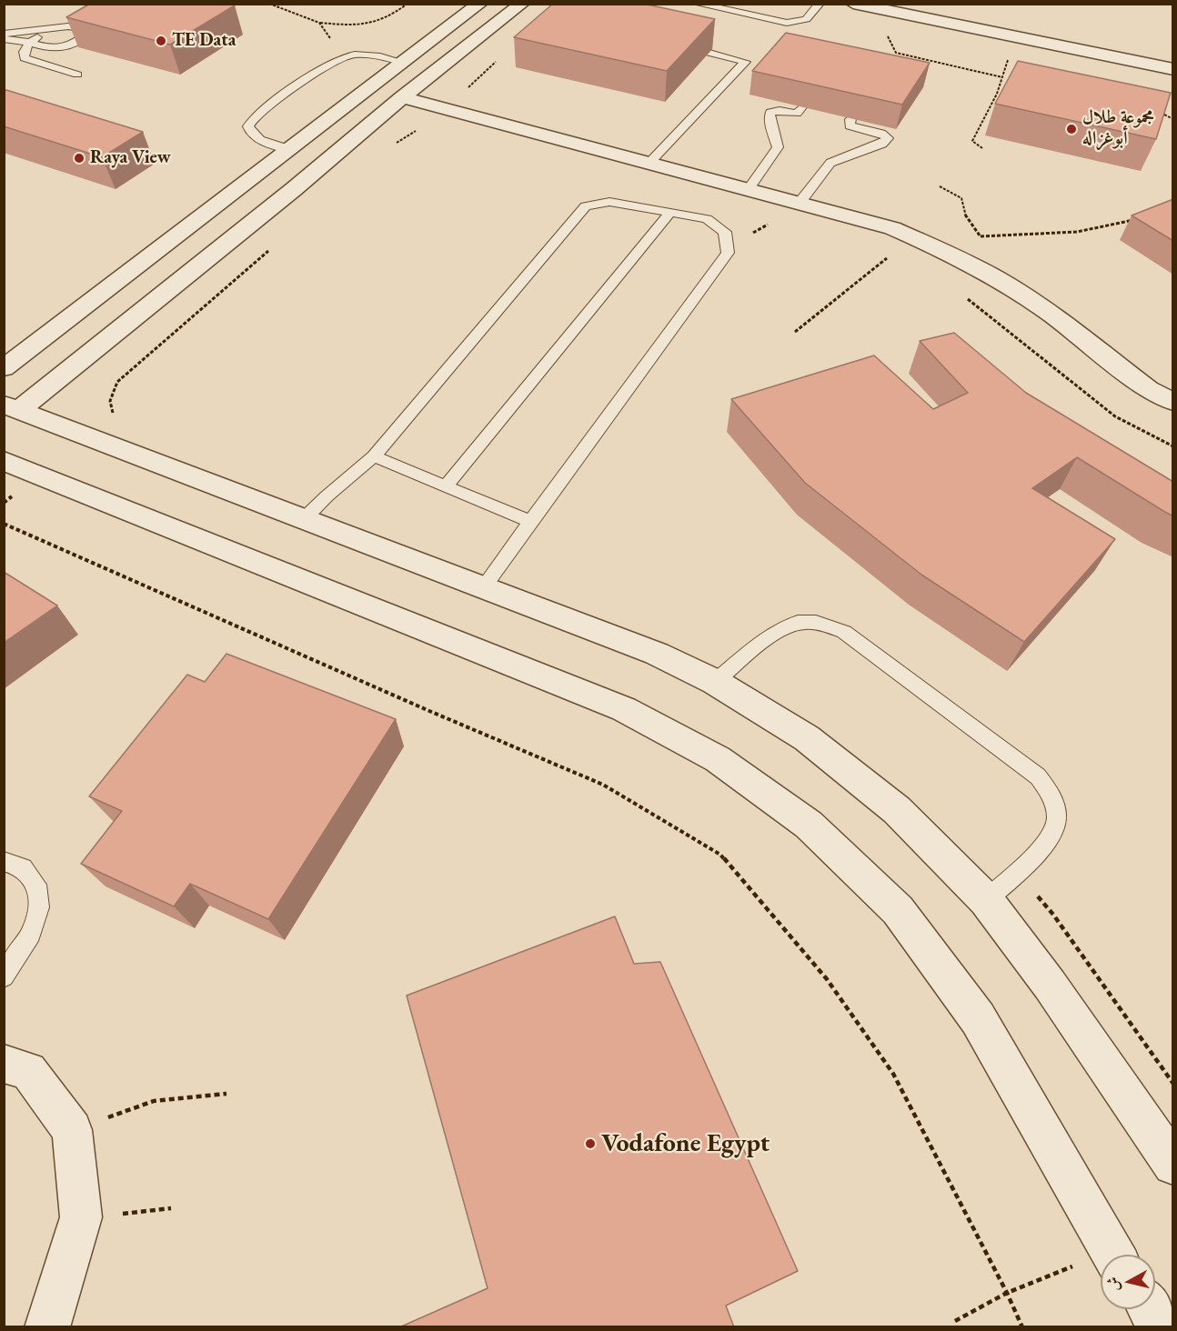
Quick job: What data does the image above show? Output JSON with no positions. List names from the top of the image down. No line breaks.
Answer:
{"places":["TE Data","مجموعة طلال أبوغزاله","Raya View","Vodafone Egypt"],"north":"left"}
